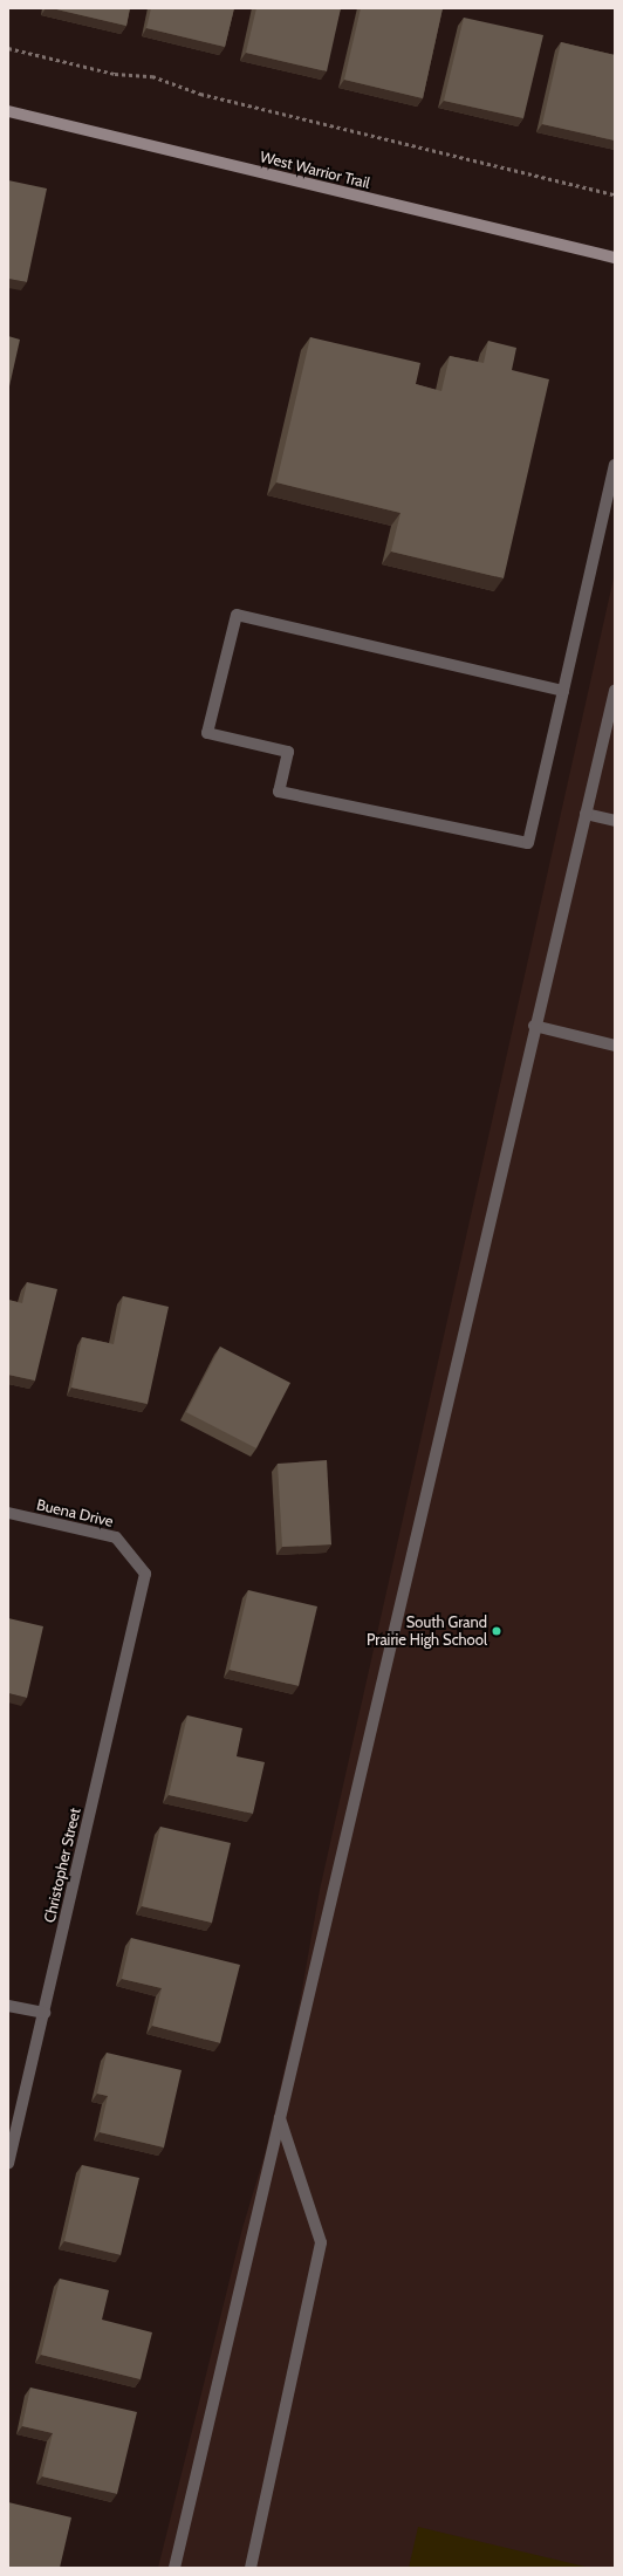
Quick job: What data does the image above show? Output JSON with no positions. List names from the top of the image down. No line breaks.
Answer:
{"streets":{"main road":["West Warrior Trail"],"street":["Buena Drive","Christopher Street"]},"crossings":[["Buena Drive","Christopher Street"]],"places":["South Grand Prairie High School"]}
